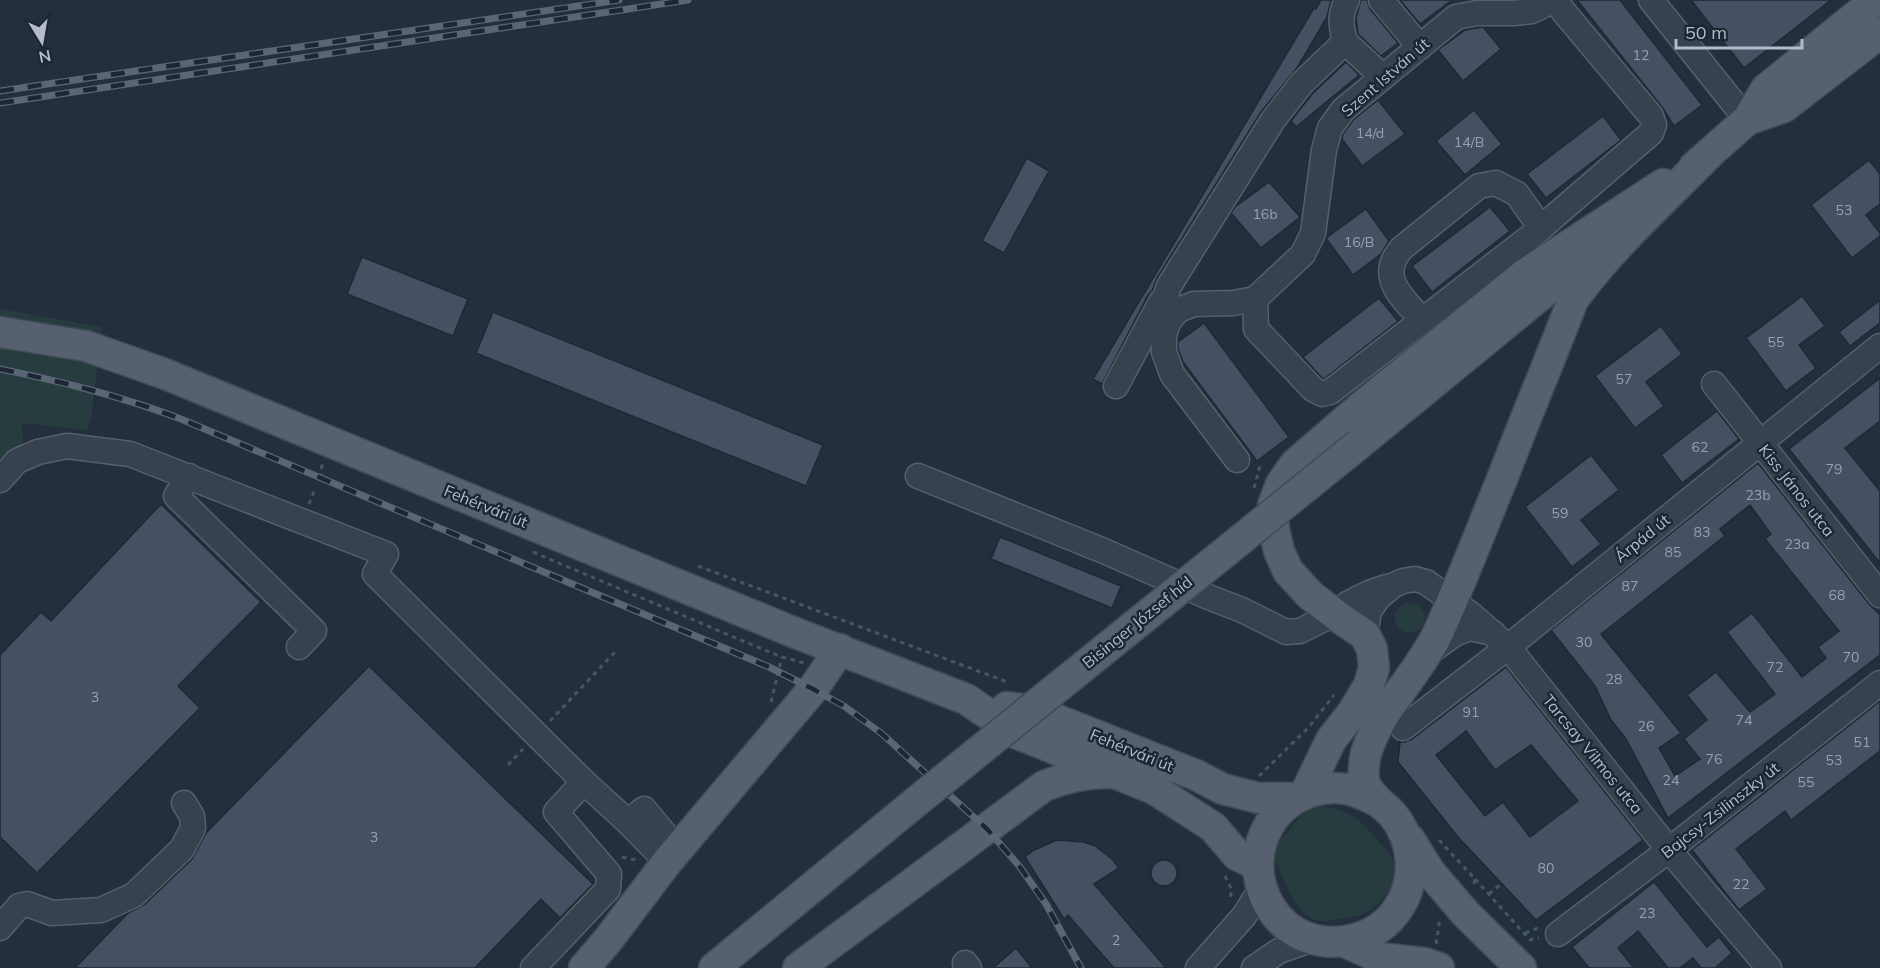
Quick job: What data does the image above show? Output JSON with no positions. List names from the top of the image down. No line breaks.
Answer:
{"streets":{"main road":["Fehérvári út","Bisinger József híd"],"street":["Szent István út","Kiss János utca","Árpád út","Tarcsay Vilmos utca","Bajcsy-Zsilinszky út"]},"crossings":[["Kiss János utca","Árpád út"],["Árpád út","Tarcsay Vilmos utca"],["Tarcsay Vilmos utca","Bajcsy-Zsilinszky út"]],"house_numbers":["12","14/d","14/B","53","16b","16/B","55","57","62","79","23b","59","83","23a","85","87","68","30","70","72","28","3","91","74","26","51","76","53","24","55","3","80","22","23","2"],"scale_bar":"50 m","north":"bottom"}
